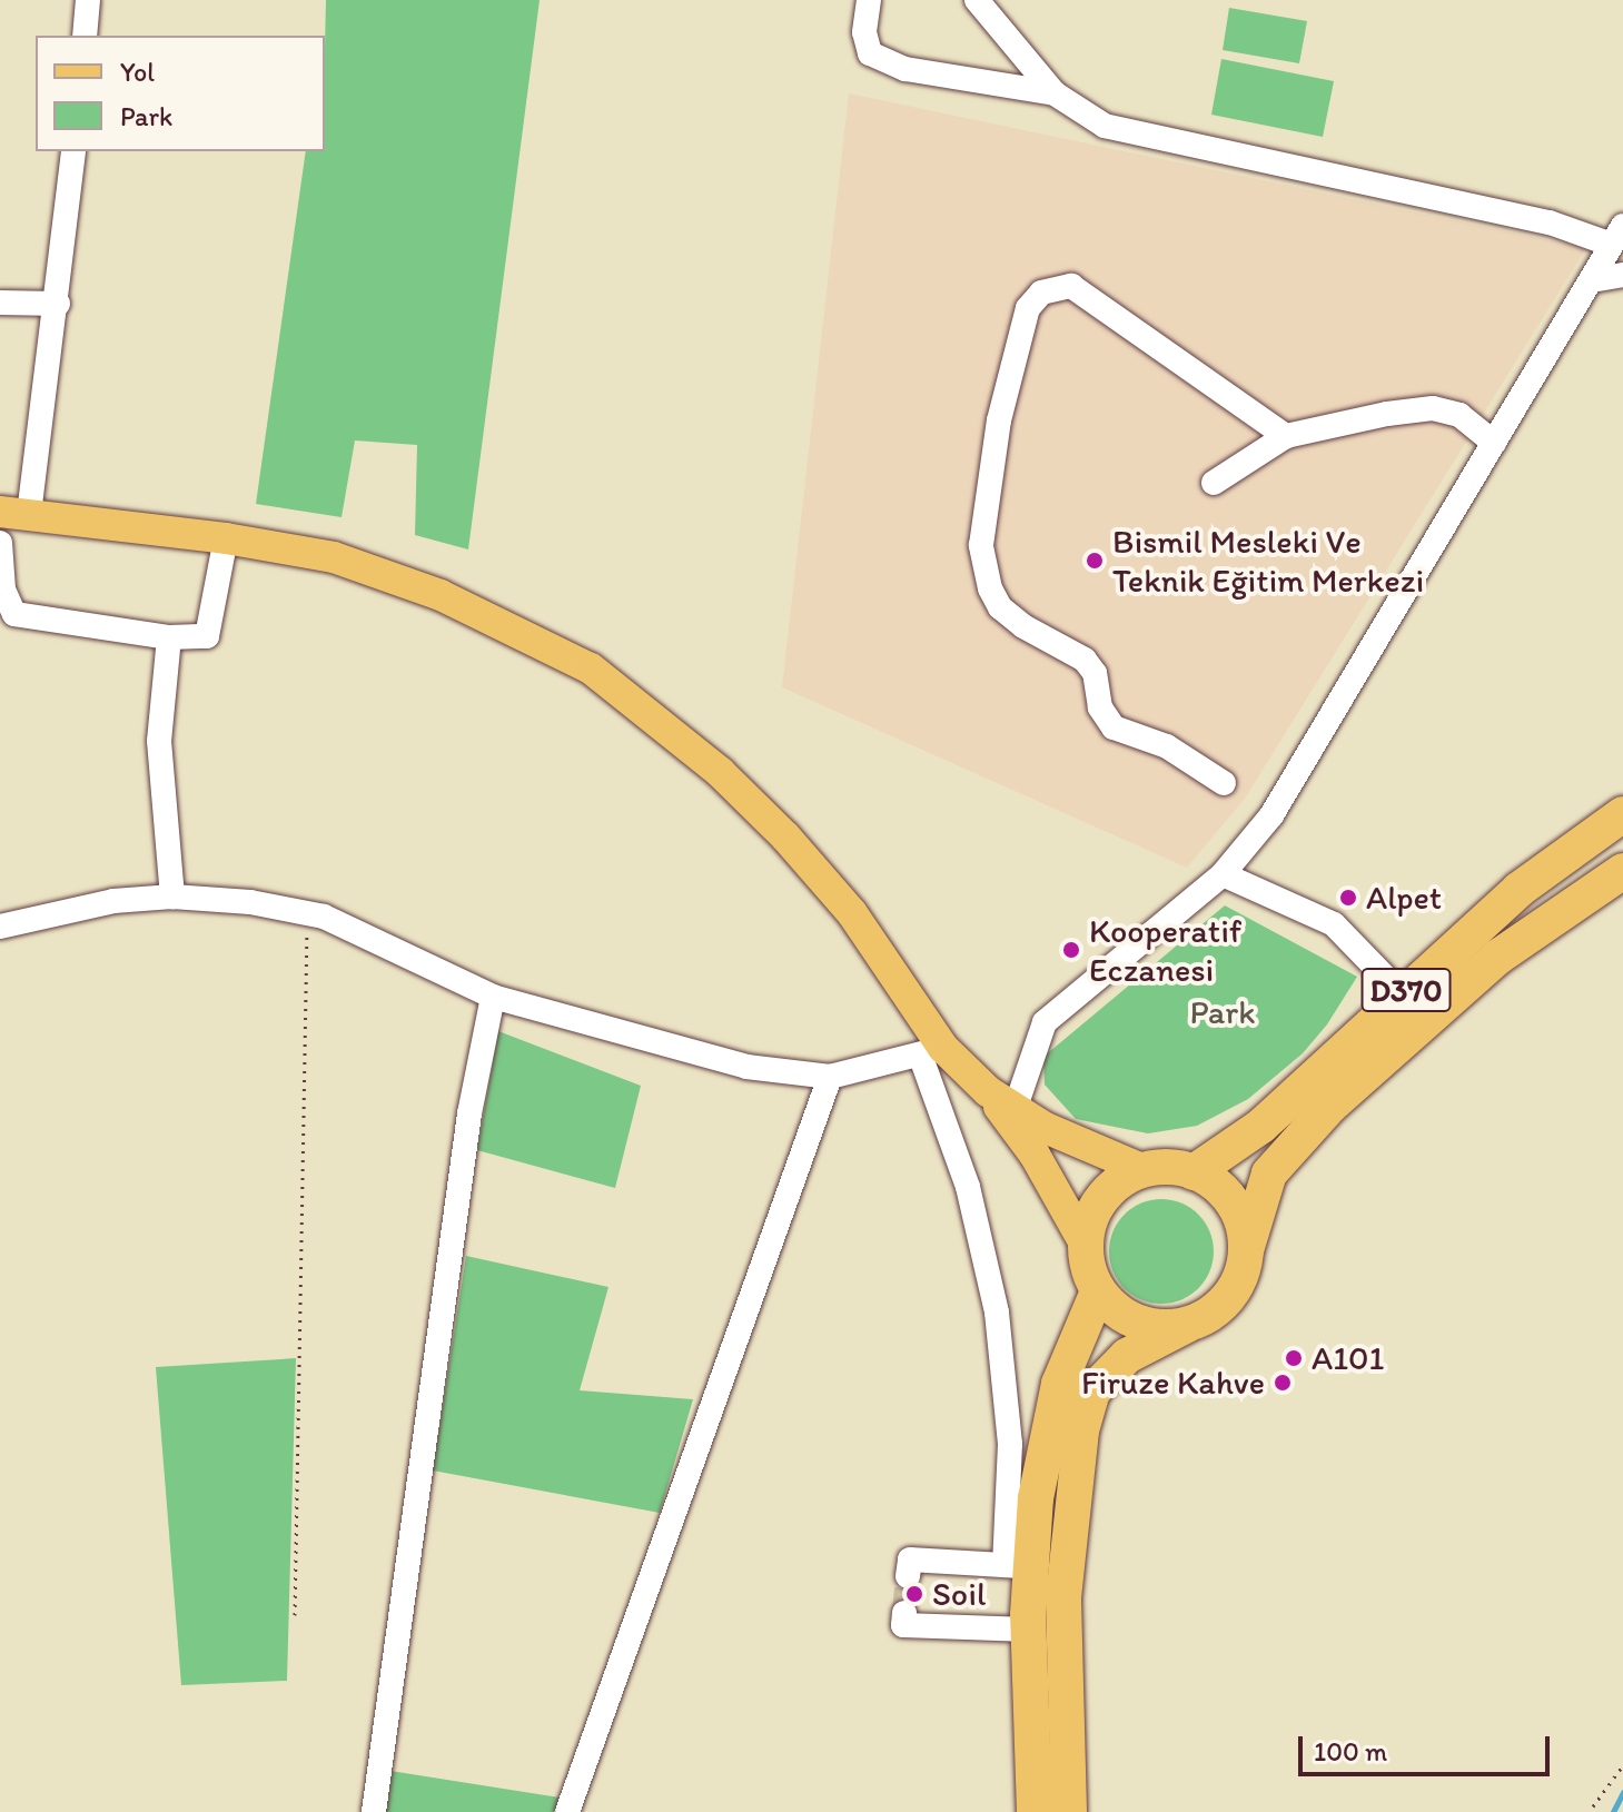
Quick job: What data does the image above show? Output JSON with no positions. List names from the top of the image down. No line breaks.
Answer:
{"streets":{"highway":["D370"]},"parks":["Park"],"places":["Bismil Mesleki Ve Teknik Eğitim Merkezi","Alpet","Kooperatif Eczanesi","A101","Firuze Kahve","Soil"],"legend":["Yol","Park"],"scale_bar":"100 m"}
